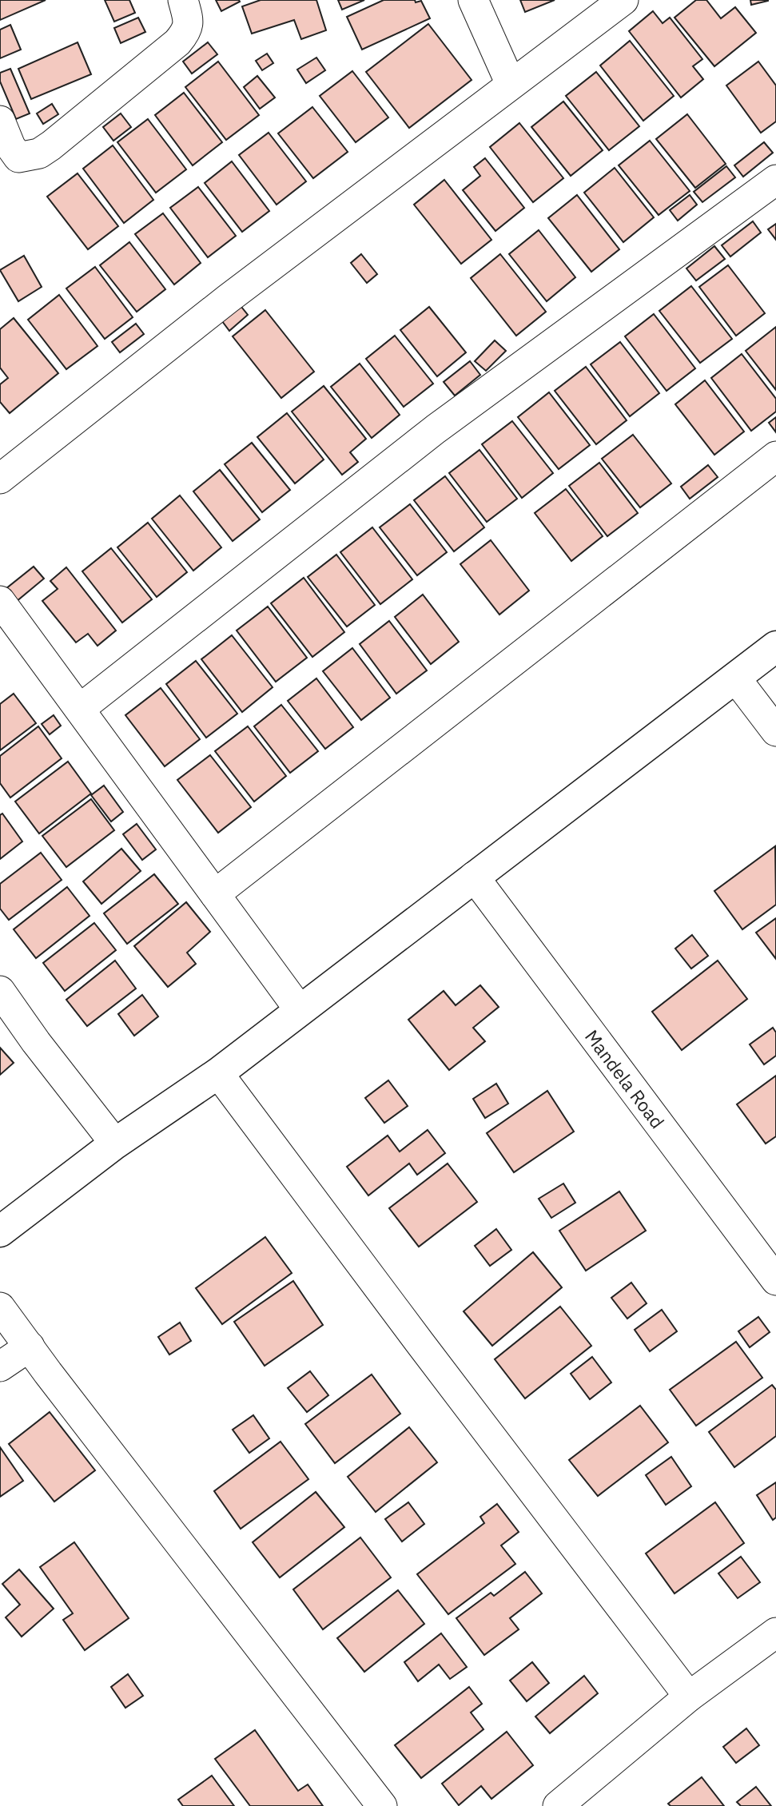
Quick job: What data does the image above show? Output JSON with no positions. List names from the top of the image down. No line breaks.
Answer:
{"streets":{"street":["Mandela Road"]}}
